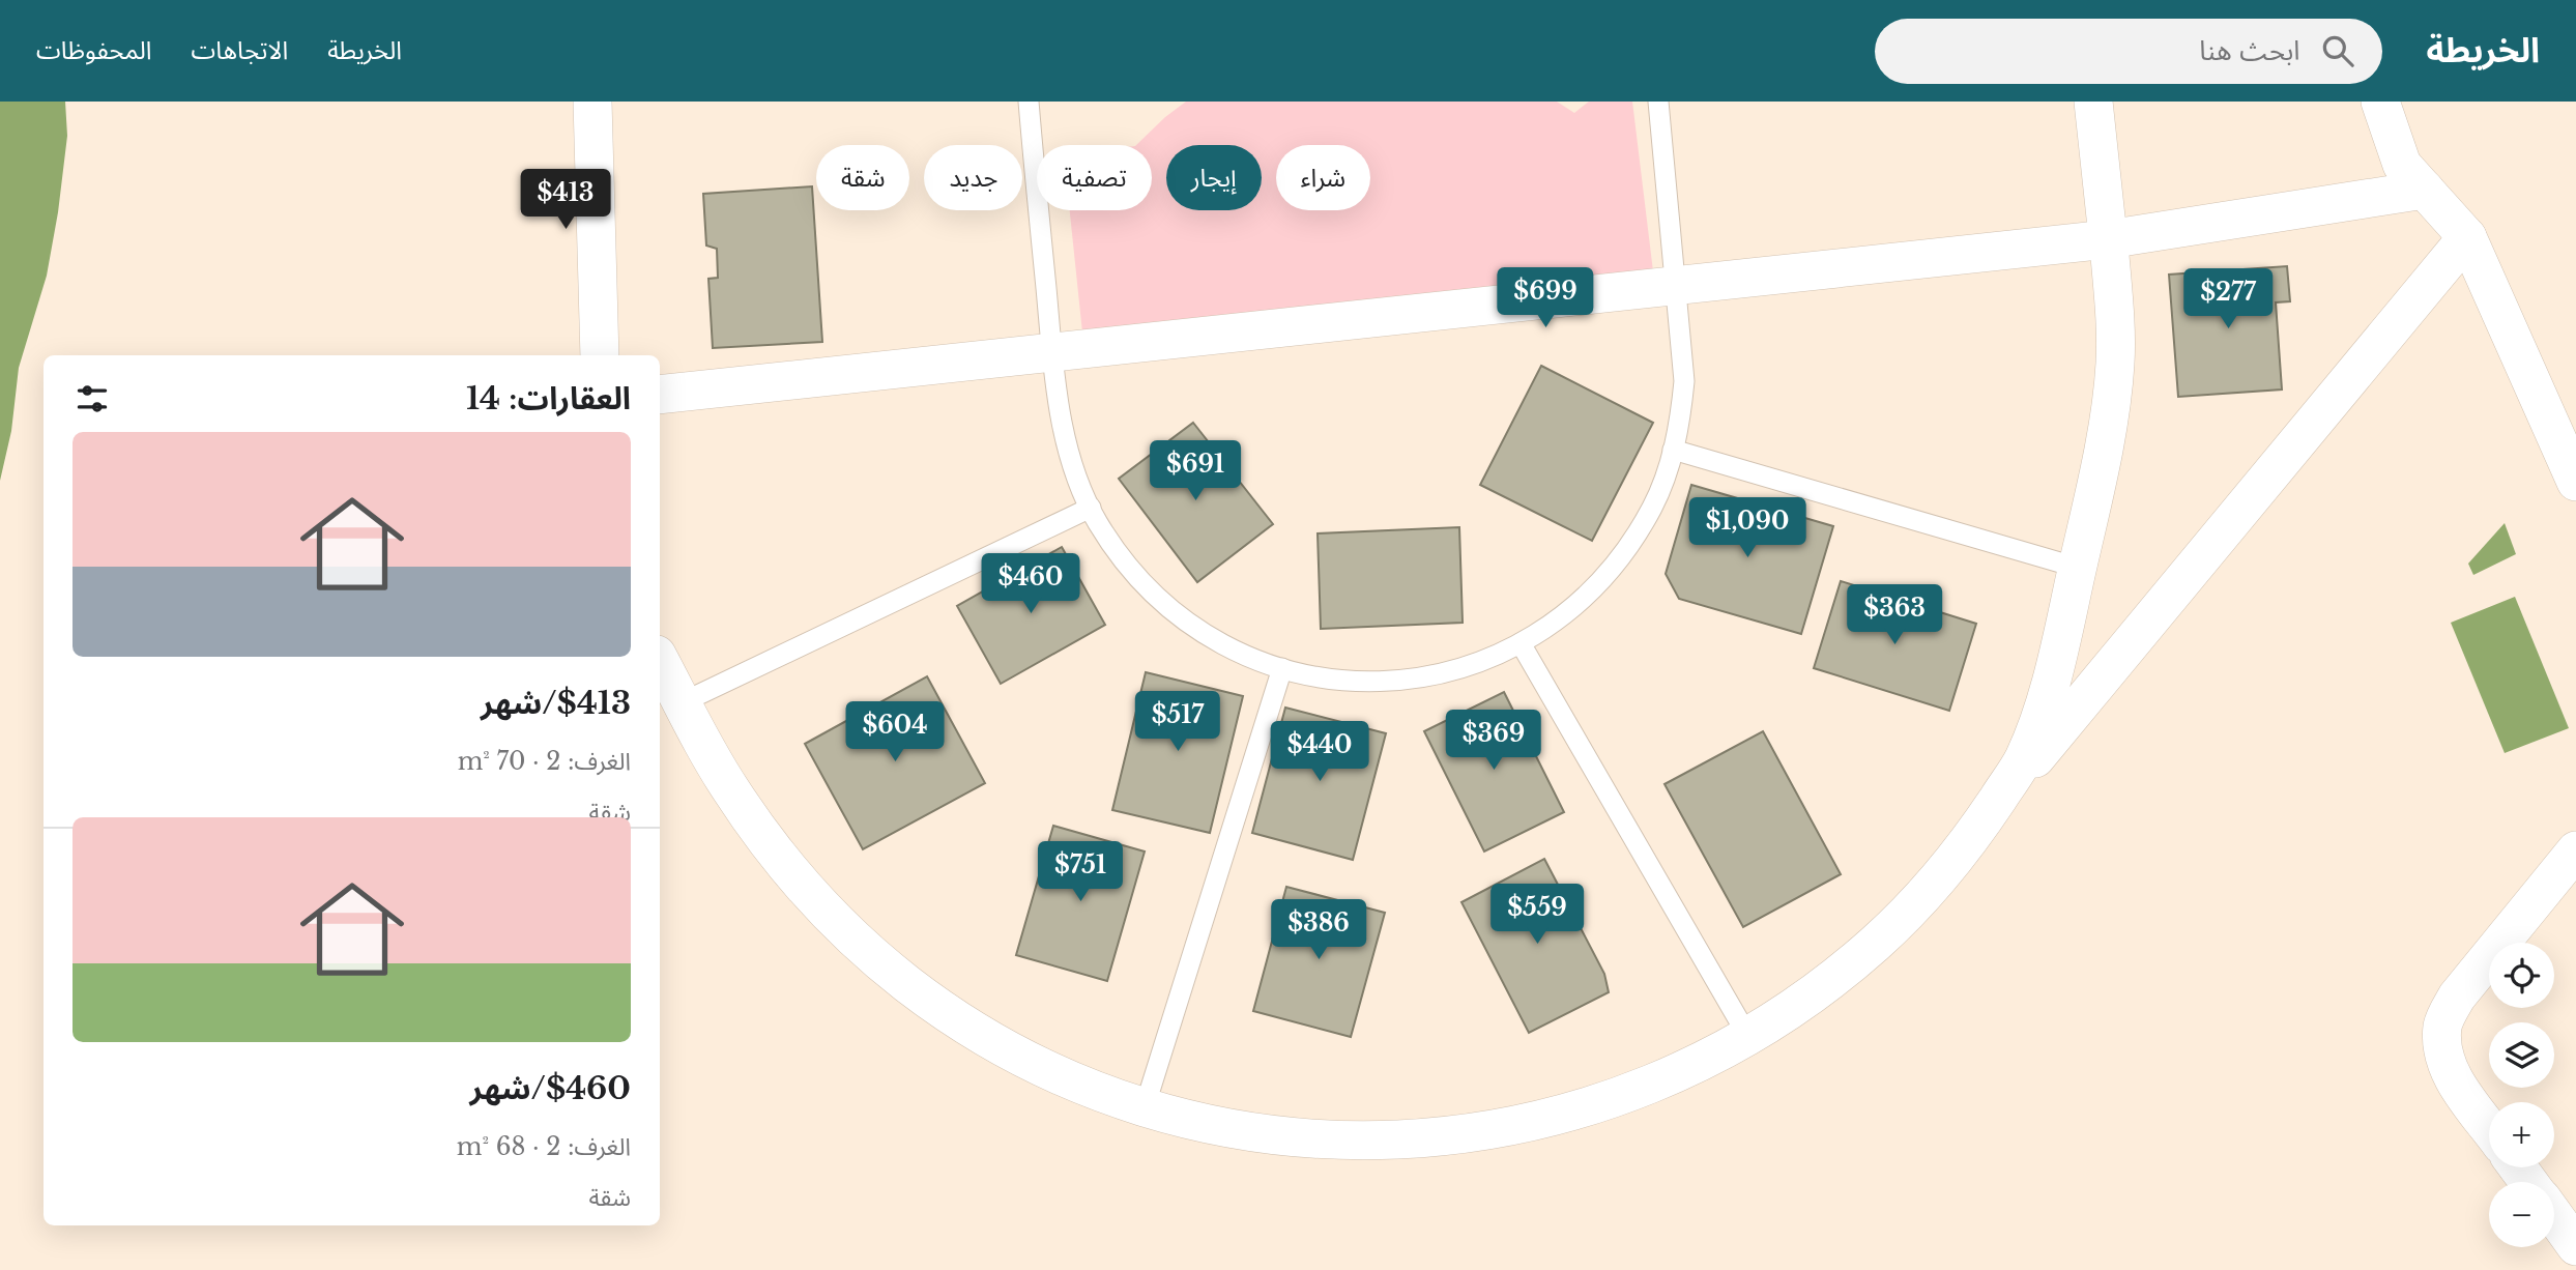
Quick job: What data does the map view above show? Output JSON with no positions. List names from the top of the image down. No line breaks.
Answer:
{"page":{"header":"الخريطة","search":"ابحث هنا","nav":["الخريطة","الاتجاهات","المحفوظات"],"chip":["شراء","إيجار","تصفية","جديد","شقة"],"price":["$413","$699","$277","$691","$1,090","$460","$363","$517","$604","$369","$440","$751","$559","$386"],"heading":"العقارات: 14","list":[{"name":"$413/شهر","note":"الغرف: 2 · 70 m² · شقة"},{"name":"$460/شهر","note":"الغرف: 2 · 68 m² · شقة"}],"map_buttons":["+","−"]}}
